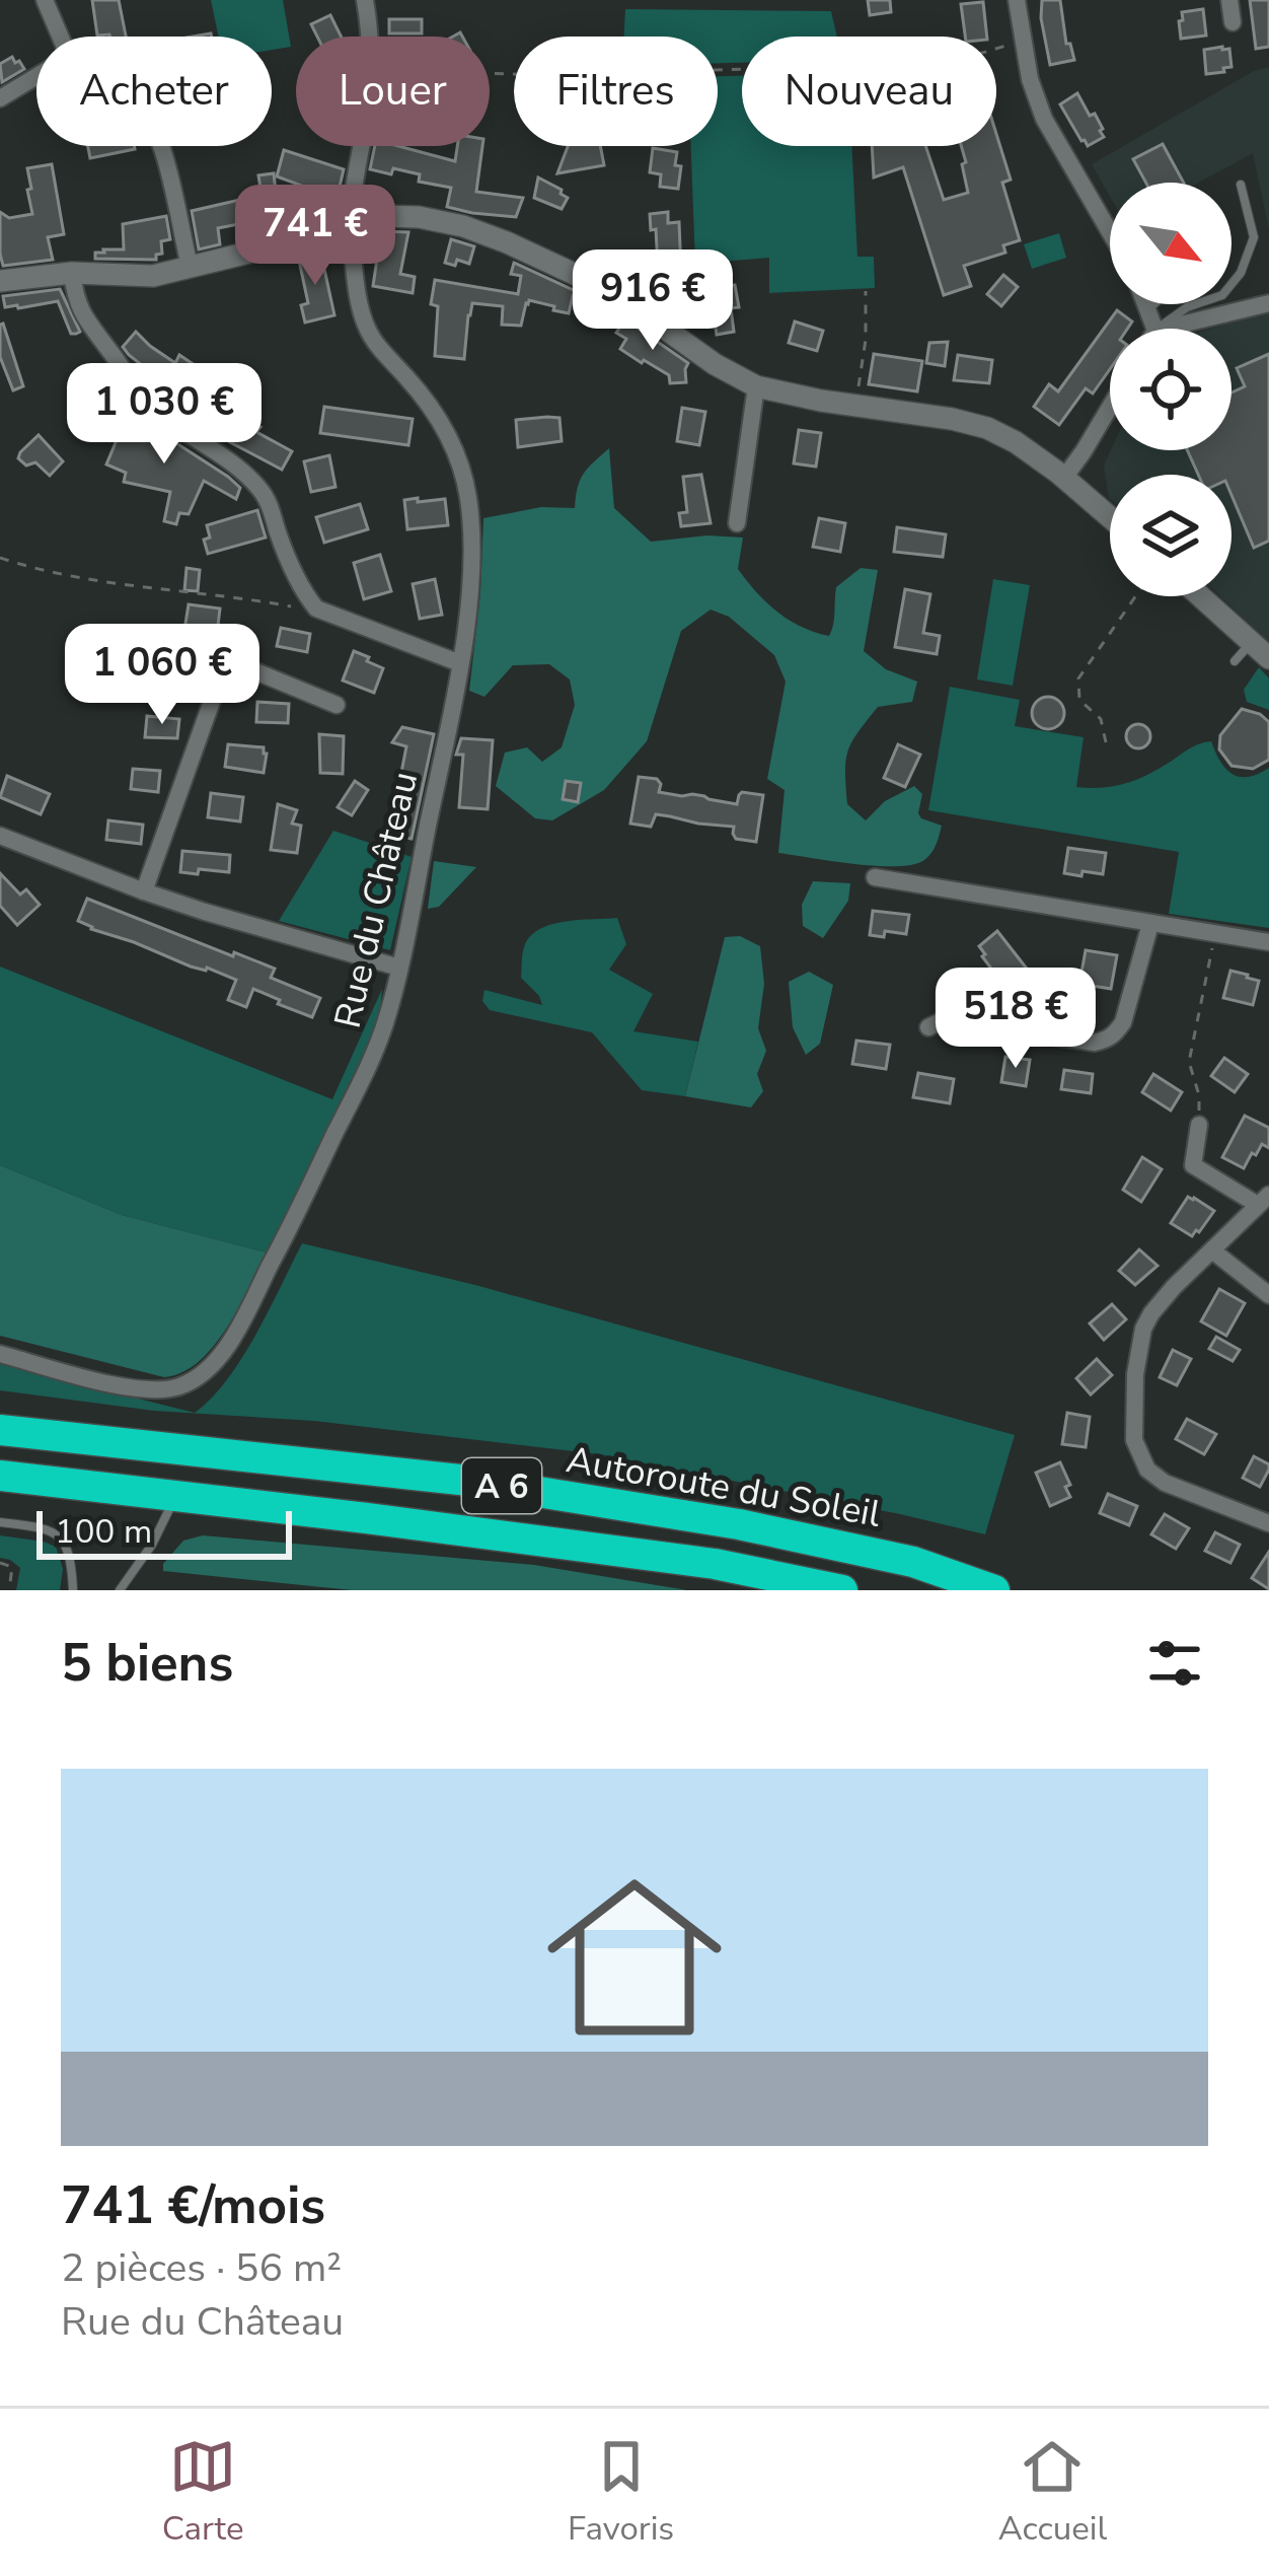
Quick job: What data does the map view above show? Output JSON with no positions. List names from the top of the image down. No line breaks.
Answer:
{"streets":{"highway":["A 6","Autoroute du Soleil"],"street":["Rue du Château"]},"scale_bar":"100 m","north":"bottom right","page":{"chip":["Acheter","Louer","Filtres","Nouveau"],"price":["741 €","916 €","1 030 €","1 060 €","518 €"],"scale":"100 m","heading":"5 biens","list":[{"name":"741 €/mois","note":"2 pièces · 56 m² · Rue du Château"}],"tabs":["Carte","Favoris","Accueil"]}}
